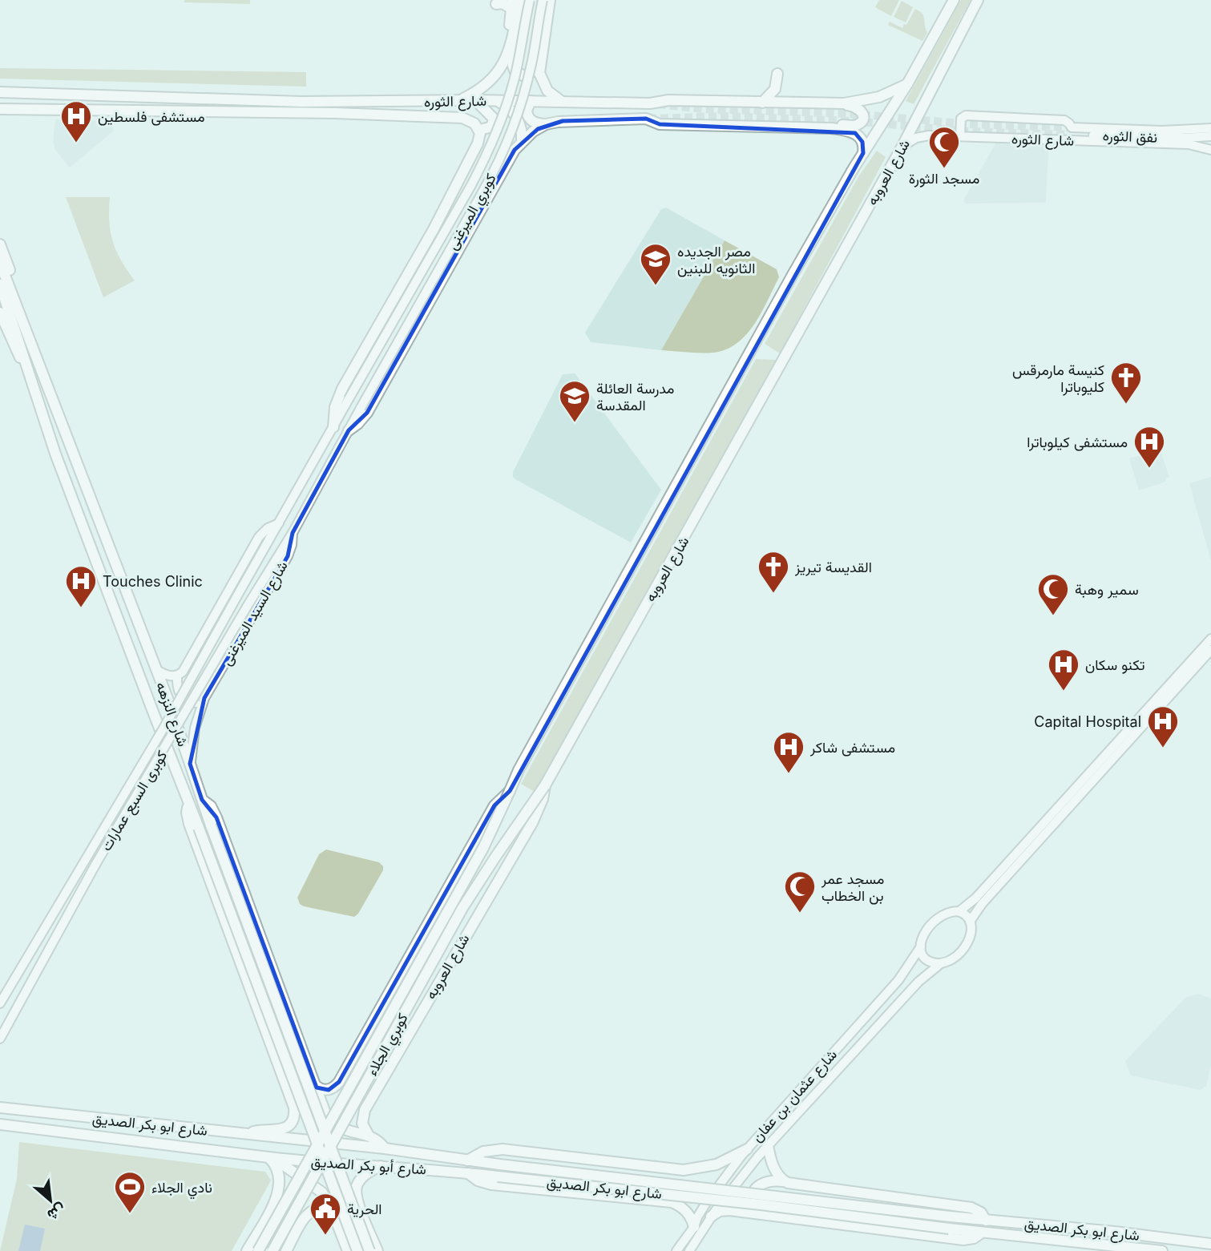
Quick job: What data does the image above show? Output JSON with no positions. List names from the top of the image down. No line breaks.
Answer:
{"streets":{"main road":["شارع الثوره","نفق الثوره","شارع العروبه","كوبري الميرغنى","شارع السيد الميرغنى","شارع النزهه","كوبرى السبع عمارات","كوبري الجلاء","شارع عثمان بن عفان","شارع ابو بكر الصديق","شارع أبو بكر الصديق"]},"crossings":[["شارع الثوره","نفق الثوره"],["شارع الثوره","شارع العروبه"],["شارع الثوره","كوبري الميرغنى"],["شارع العروبه","شارع النزهه"],["شارع العروبه","كوبري الجلاء"],["كوبري الميرغنى","شارع السيد الميرغنى"],["شارع السيد الميرغنى","شارع النزهه"],["شارع السيد الميرغنى","كوبرى السبع عمارات"],["شارع النزهه","شارع ابو بكر الصديق"],["شارع عثمان بن عفان","شارع ابو بكر الصديق"],["شارع ابو بكر الصديق","شارع أبو بكر الصديق"]],"places":{"hospital":["مستشفى فلسطين","مستشفى كيلوباترا","Touches Clinic","تكنو سكان","Capital Hospital","مستشفى شاكر"],"mosque":["مسجد الثورة","سمير وهبة","مسجد عمر بن الخطاب"],"school or university":["مصر الجديده الثانويه للبنين","مدرسة العائلة المقدسة"],"church":["كنيسة مارمرقس كليوباترا","القديسة تيريز"],"sports":["نادي الجلاء"],"public building":["الحرية"]},"north":"bottom right"}
